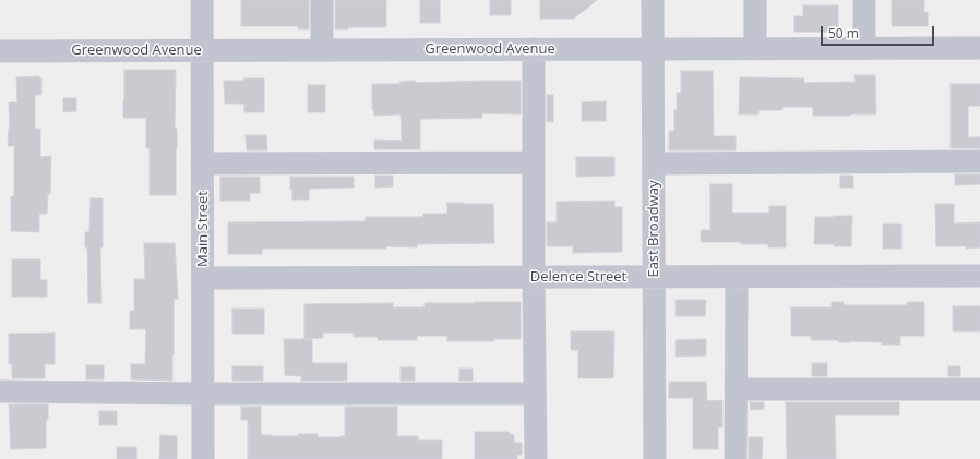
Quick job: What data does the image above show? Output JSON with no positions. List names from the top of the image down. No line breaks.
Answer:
{"streets":{"street":["Greenwood Avenue","Main Street","East Broadway","Delence Street"]},"crossings":[["Greenwood Avenue","Main Street"],["Greenwood Avenue","East Broadway"],["Main Street","Delence Street"],["East Broadway","Delence Street"]],"scale_bar":"50 m"}
